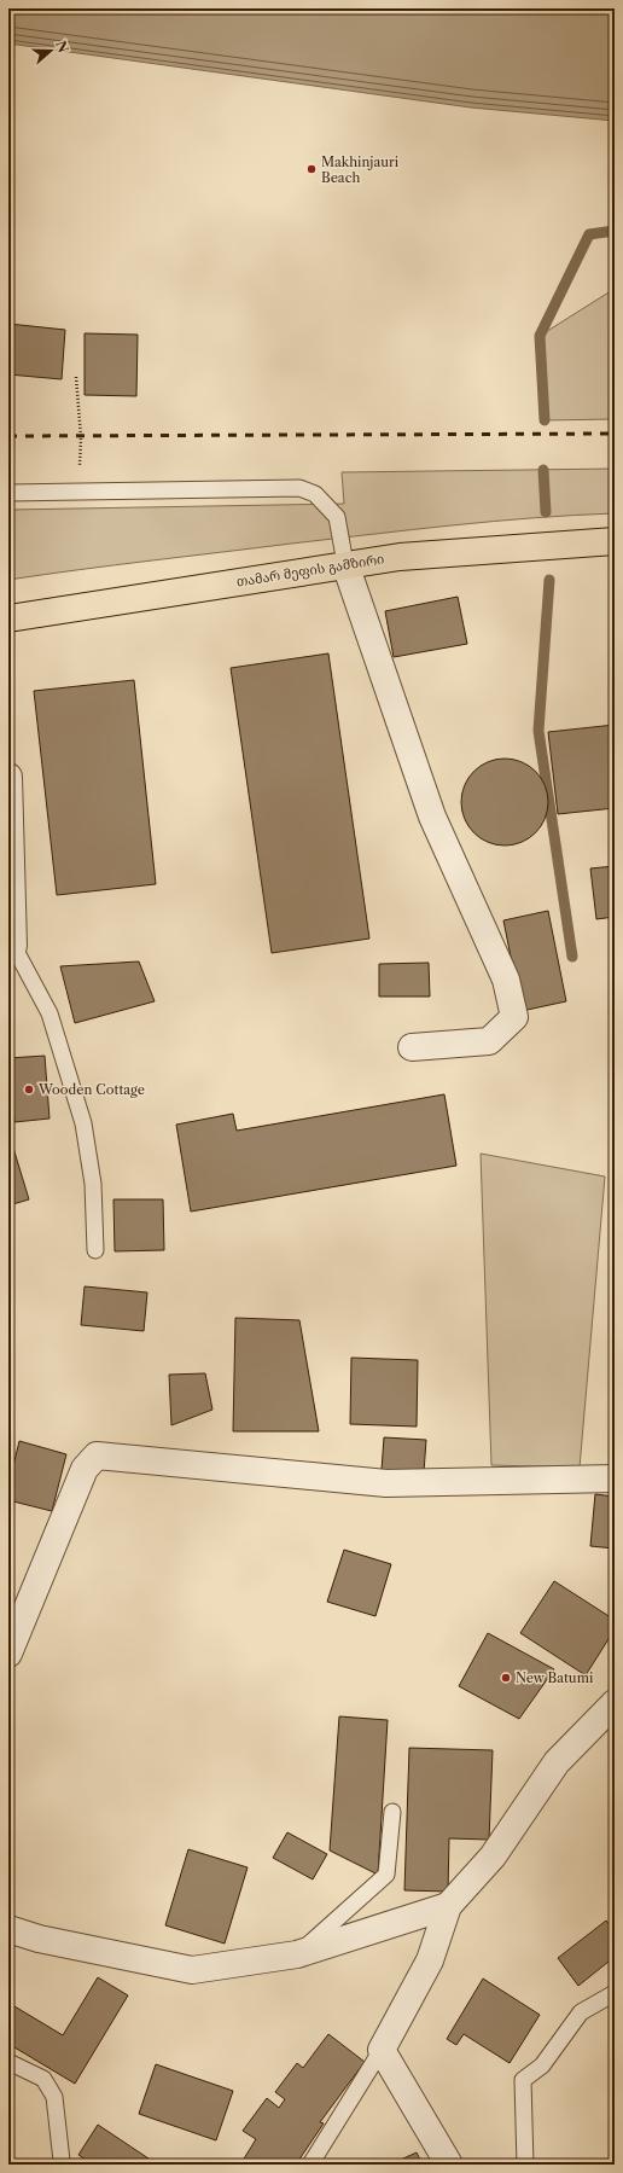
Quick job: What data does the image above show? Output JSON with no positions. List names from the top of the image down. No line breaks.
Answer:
{"streets":{"main road":["თამარ მეფის გამზირი"]},"places":["Makhinjauri Beach","Wooden Cottage","New Batumi"],"north":"right"}
